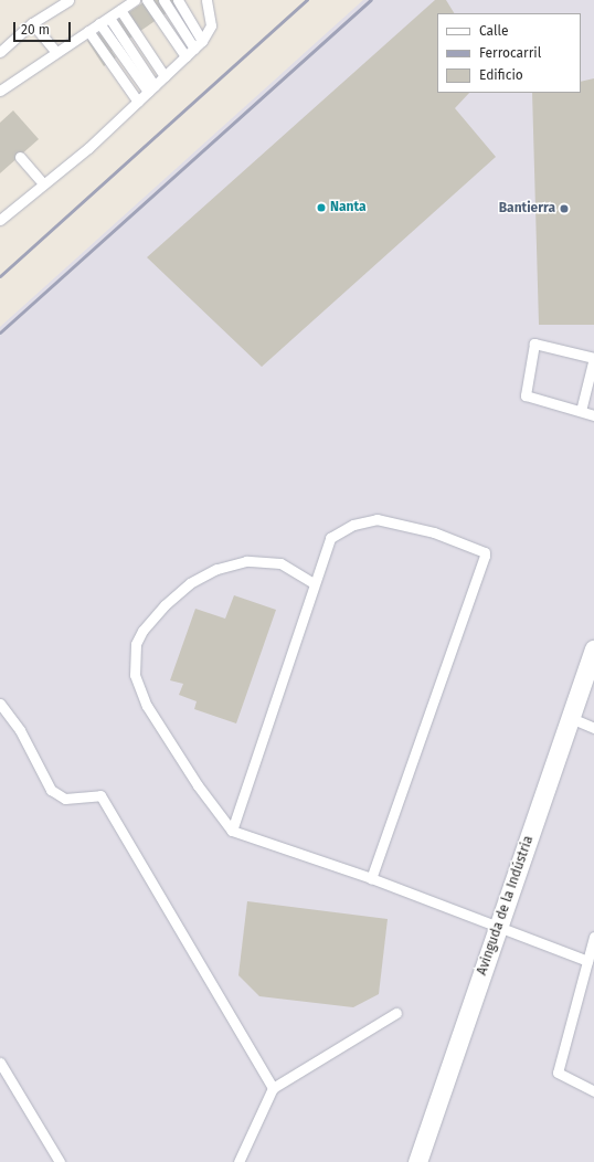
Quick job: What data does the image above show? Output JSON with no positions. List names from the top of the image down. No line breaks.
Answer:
{"streets":{"street":["Avinguda de la Indústria"]},"places":["Nanta","Bantierra"],"legend":["Calle","Ferrocarril","Edificio"],"scale_bar":"20 m"}
